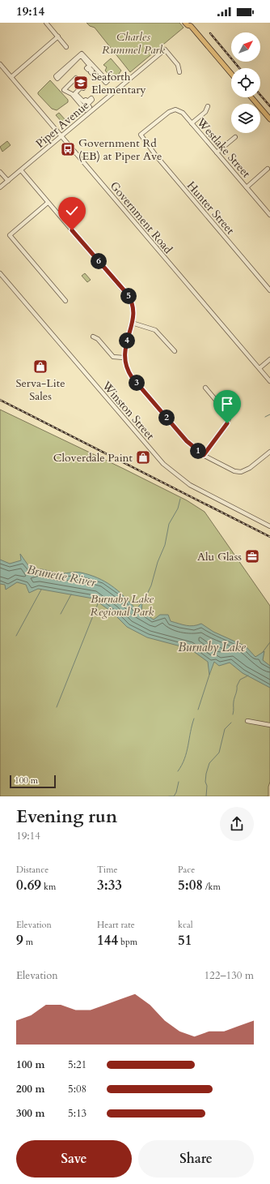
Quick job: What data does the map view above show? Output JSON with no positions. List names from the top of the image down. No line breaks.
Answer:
{"streets":{"street":["Piper Avenue","Westlake Street","Hunter Street","Government Road","Winston Street"]},"crossings":[["Piper Avenue","Government Road"],["Westlake Street","Hunter Street"]],"water":["Brunette River","Burnaby Lake"],"parks":["Charles Rummel Park","Burnaby Lake Regional Park"],"places":{"school or university":["Seaforth Elementary"],"bus stop":["Government Rd (EB) at Piper Ave"],"shop":["Serva-Lite Sales","Cloverdale Paint"],"office":["Alu Glass"]},"scale_bar":"100 m","north":"top right","page":{"status":"19:14","pins":["6","5","4","3","2","1"],"scale":"100 m","heading":["Evening run","19:14"],"stats":[["Distance","0.69 km"],["Time","3:33"],["Pace","5:08 /km"],["Elevation","9 m"],["Heart rate","144 bpm"],["kcal","51"]],"chart":["Elevation","122–130 m"],"list":[{"name":"100 m","note":"5:21"},{"name":"200 m","note":"5:08"},{"name":"300 m","note":"5:13"}],"buttons":["Save","Share"]}}
